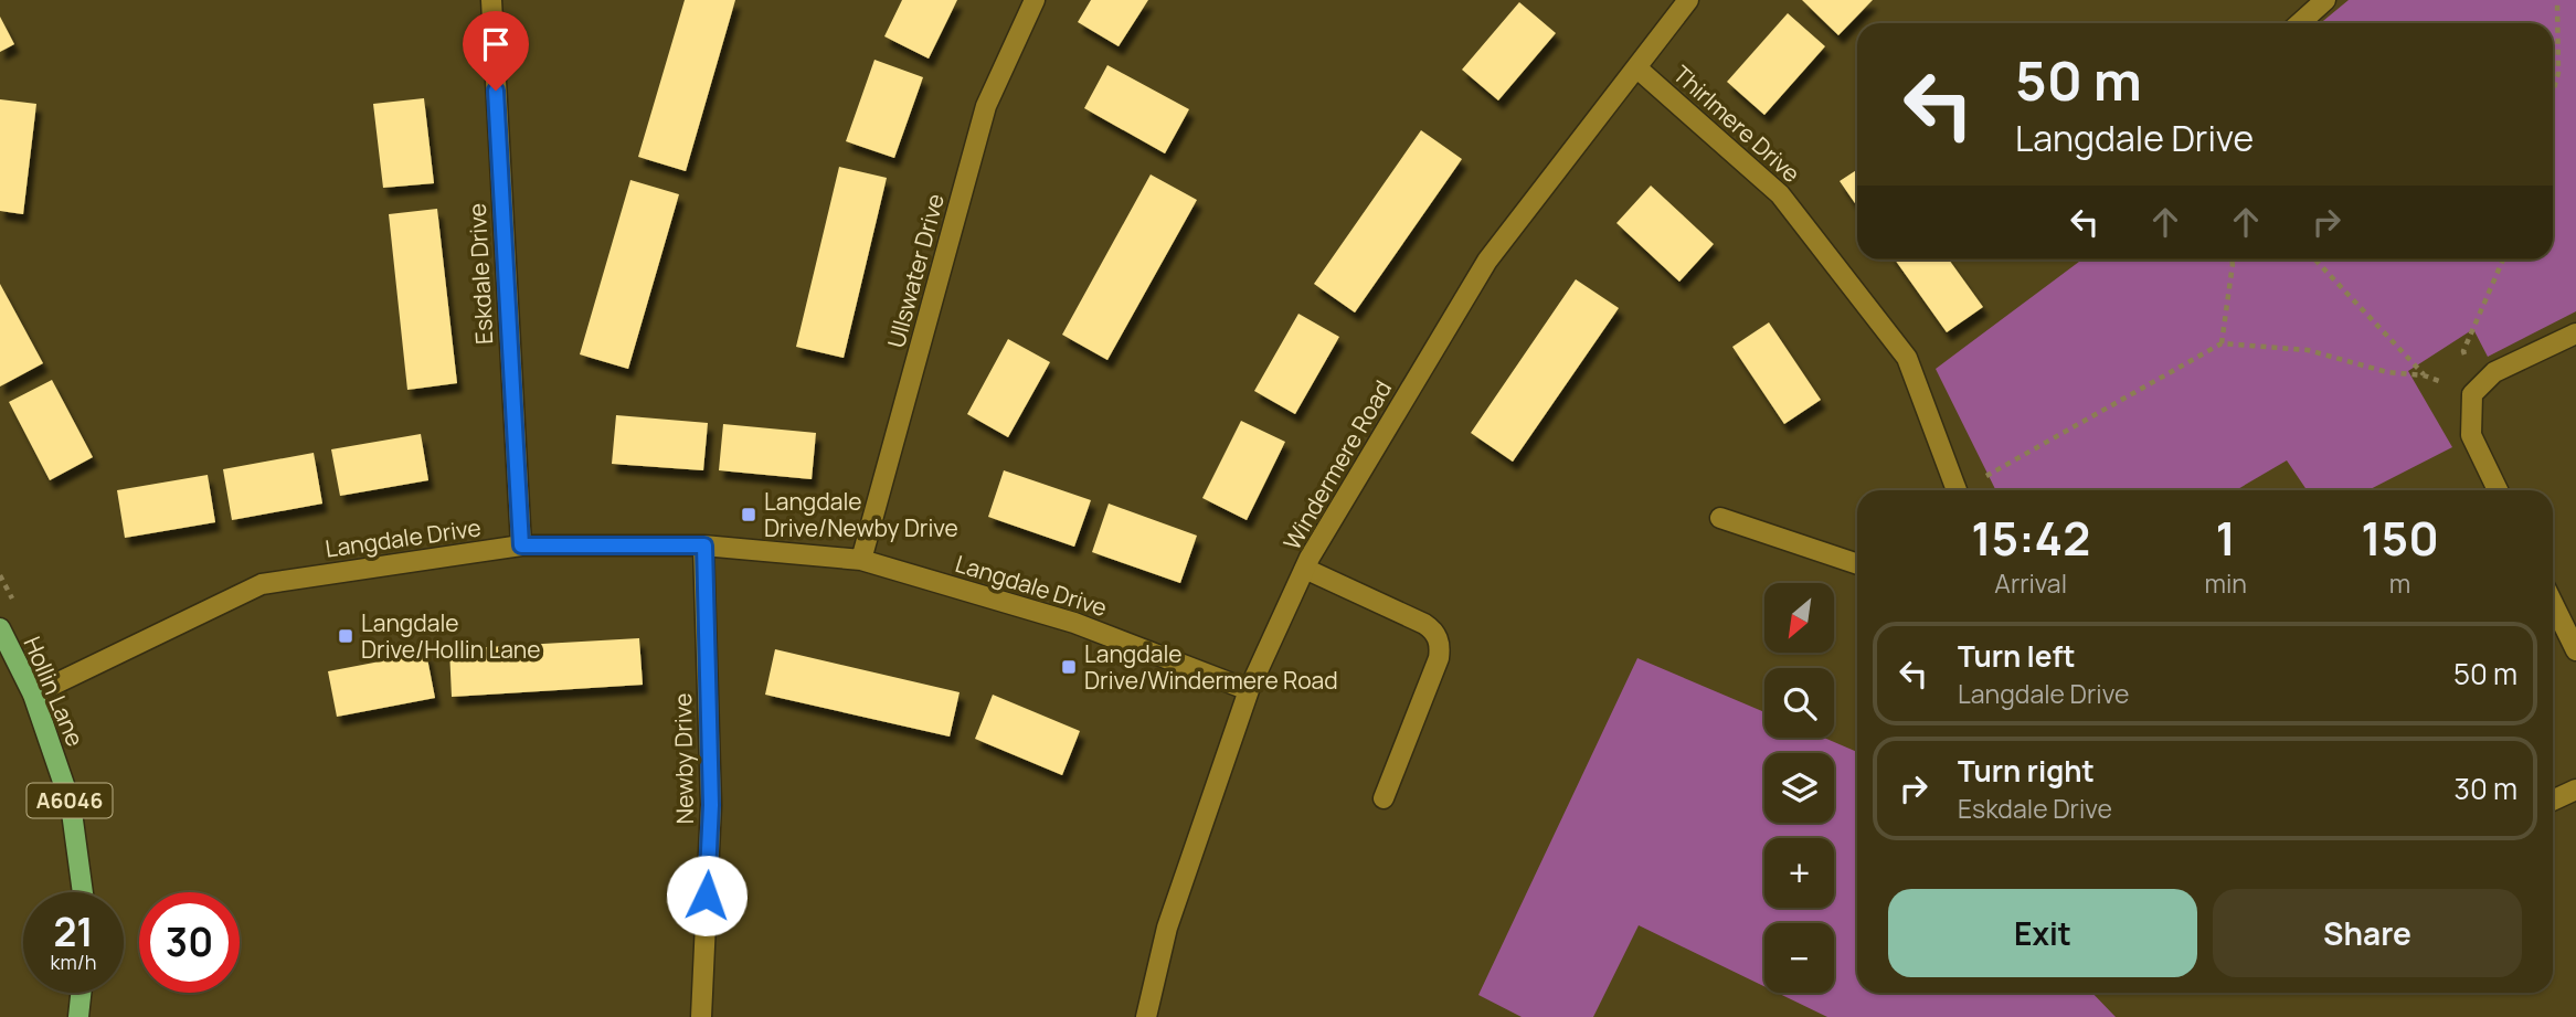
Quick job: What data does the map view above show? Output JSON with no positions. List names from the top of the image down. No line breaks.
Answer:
{"streets":{"main road":["Hollin Lane","A6046"],"street":["Thirlmere Drive","Ullswater Drive","Eskdale Drive","Windermere Road","Langdale Drive","Newby Drive"]},"crossings":[["Thirlmere Drive","Windermere Road"],["Ullswater Drive","Langdale Drive"],["Eskdale Drive","Langdale Drive"],["Windermere Road","Langdale Drive"],["Langdale Drive","Hollin Lane"],["Langdale Drive","Newby Drive"]],"places":{"transit":["Langdale Drive/Newby Drive","Langdale Drive/Hollin Lane","Langdale Drive/Windermere Road"]},"north":"bottom left","page":{"turn":["50 m","Langdale Drive"],"eta":["15:42","Arrival","1","min","150","m"],"map_buttons":["+","−"],"list":[{"name":"Turn left","note":"Langdale Drive","value":"50 m"},{"name":"Turn right","note":"Eskdale Drive","value":"30 m"}],"buttons":["Exit","Share"],"speed":"21 km/h","limit":"30"}}
